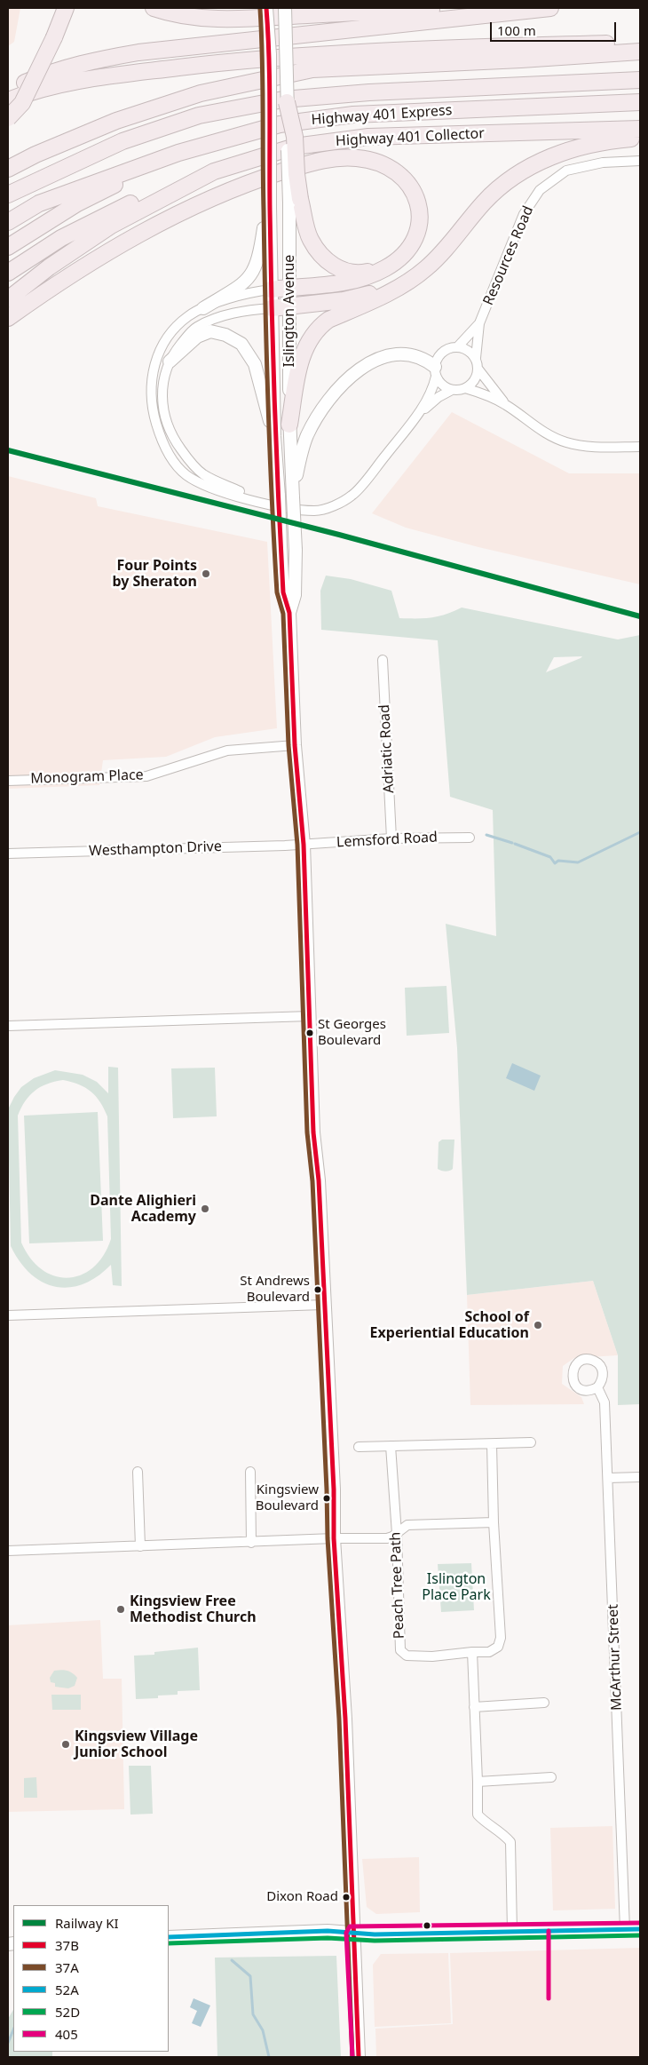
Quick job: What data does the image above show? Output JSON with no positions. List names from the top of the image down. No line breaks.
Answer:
{"streets":{"highway":["Highway 401 Express","Highway 401 Collector"],"main road":["Islington Avenue"],"street":["Resources Road","Adriatic Road","Monogram Place","Lemsford Road","Westhampton Drive","Peach Tree Path","McArthur Street"]},"crossings":[["Islington Avenue","Monogram Place"],["Islington Avenue","Lemsford Road"],["Islington Avenue","Westhampton Drive"],["Adriatic Road","Lemsford Road"],["Lemsford Road","Westhampton Drive"]],"parks":["Islington Place Park"],"places":["Four Points by Sheraton","St Georges Boulevard","Dante Alighieri Academy","St Andrews Boulevard","School of Experiential Education","Kingsview Boulevard","Kingsview Free Methodist Church","Kingsview Village Junior School","Dixon Road"],"lines":["transit line 37B","transit line 37A","rail line KI","transit line 405","transit line 52A","transit line 52D"],"legend":["Railway KI","37B","37A","52A","52D","405"],"scale_bar":"100 m"}
